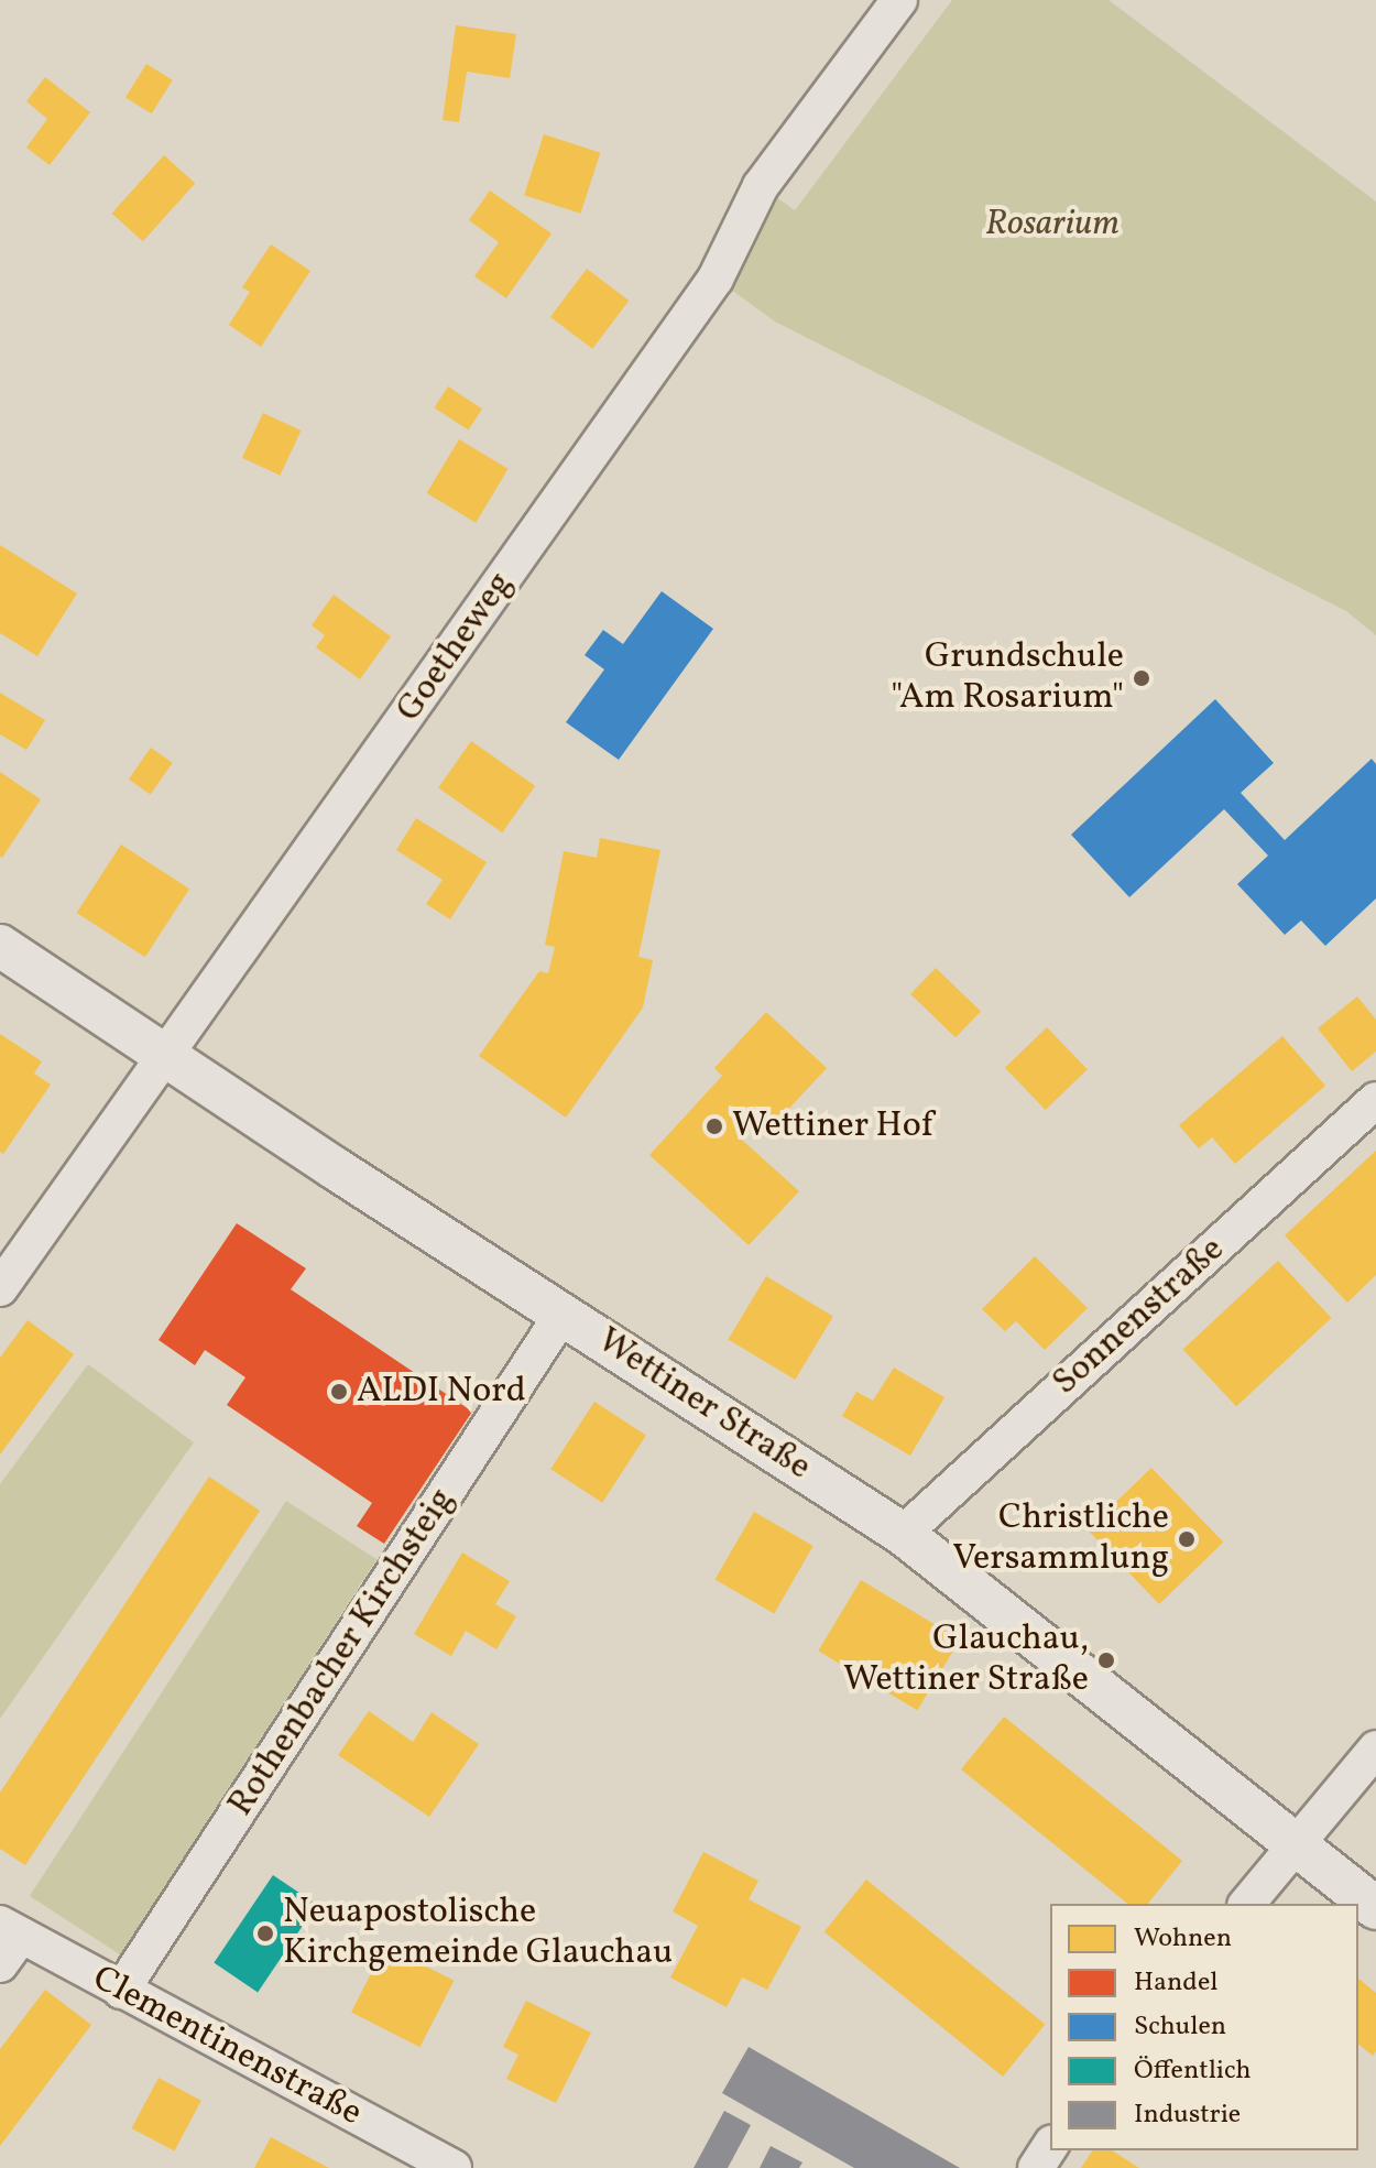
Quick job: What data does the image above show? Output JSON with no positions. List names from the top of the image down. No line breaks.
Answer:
{"streets":{"street":["Goetheweg","Sonnenstraße","Wettiner Straße","Rothenbacher Kirchsteig","Clementinenstraße"]},"crossings":[["Goetheweg","Wettiner Straße"],["Sonnenstraße","Wettiner Straße"],["Wettiner Straße","Rothenbacher Kirchsteig"],["Rothenbacher Kirchsteig","Clementinenstraße"]],"parks":["Rosarium"],"places":["Grundschule \"Am Rosarium\"","Wettiner Hof","ALDI Nord","Christliche Versammlung","Glauchau, Wettiner Straße","Neuapostolische Kirchgemeinde Glauchau"],"legend":["Wohnen","Handel","Schulen","Öffentlich","Industrie"]}
